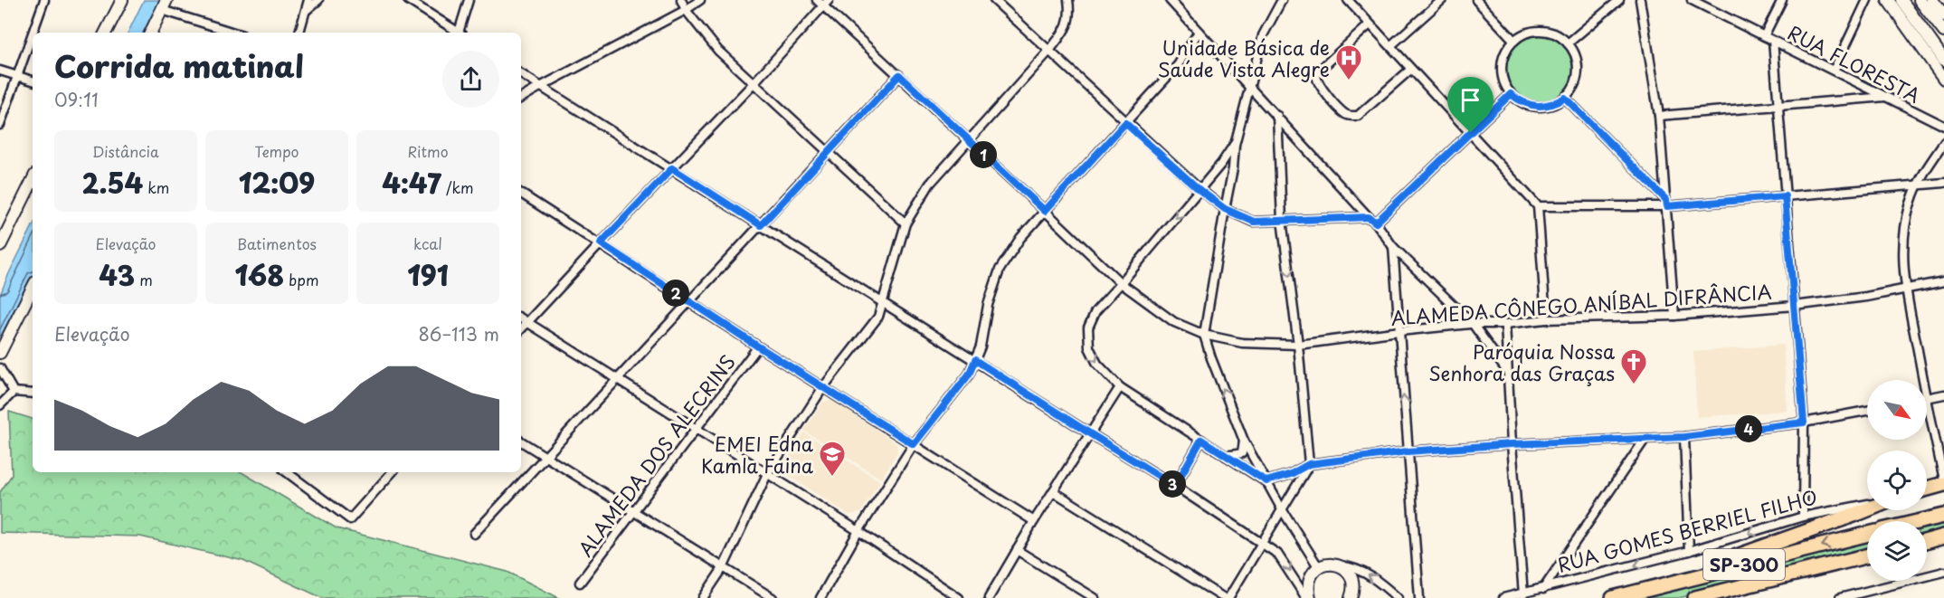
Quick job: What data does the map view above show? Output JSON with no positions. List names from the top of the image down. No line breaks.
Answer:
{"streets":{"highway":["SP-300"],"street":["RUA FLORESTA","ALAMEDA CÔNEGO ANÍBAL DIFRÂNCIA","ALAMEDA DOS ALECRINS","RUA GOMES BERRIEL FILHO"]},"one_way":["RUA GOMES BERRIEL FILHO"],"places":{"hospital":["Unidade Básica de Saúde Vista Alegre"],"church":["Paróquia Nossa Senhora das Graças"],"school or university":["EMEI Edna Kamla Faina"]},"north":"bottom right","page":{"heading":["Corrida matinal","09:11"],"stats":[["Distância","2.54 km"],["Tempo","12:09"],["Ritmo","4:47 /km"],["Elevação","43 m"],["Batimentos","168 bpm"],["kcal","191"]],"pins":["1","2","4","3"],"chart":["Elevação","86–113 m"]}}
